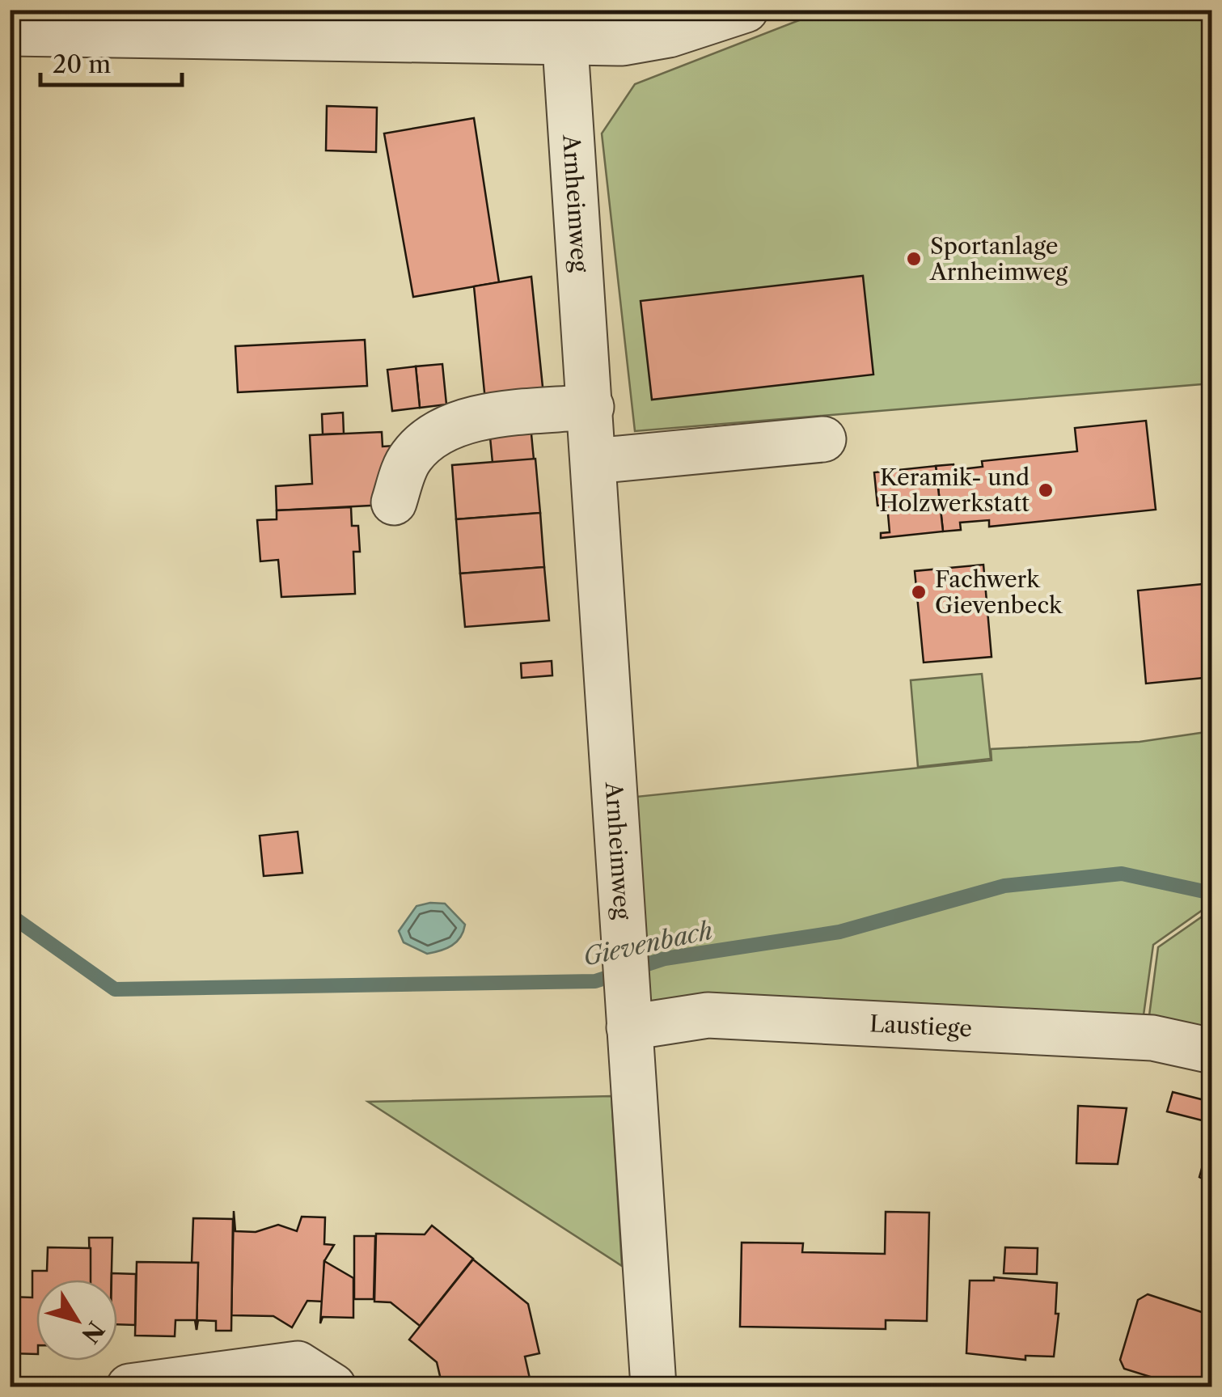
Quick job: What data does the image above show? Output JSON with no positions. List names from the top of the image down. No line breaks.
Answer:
{"streets":{"street":["Arnheimweg","Laustiege"]},"crossings":[["Arnheimweg","Laustiege"]],"water":["Gievenbach"],"places":["Sportanlage Arnheimweg","Keramik- und Holzwerkstatt","Fachwerk Gievenbeck"],"scale_bar":"20 m","north":"bottom right"}
